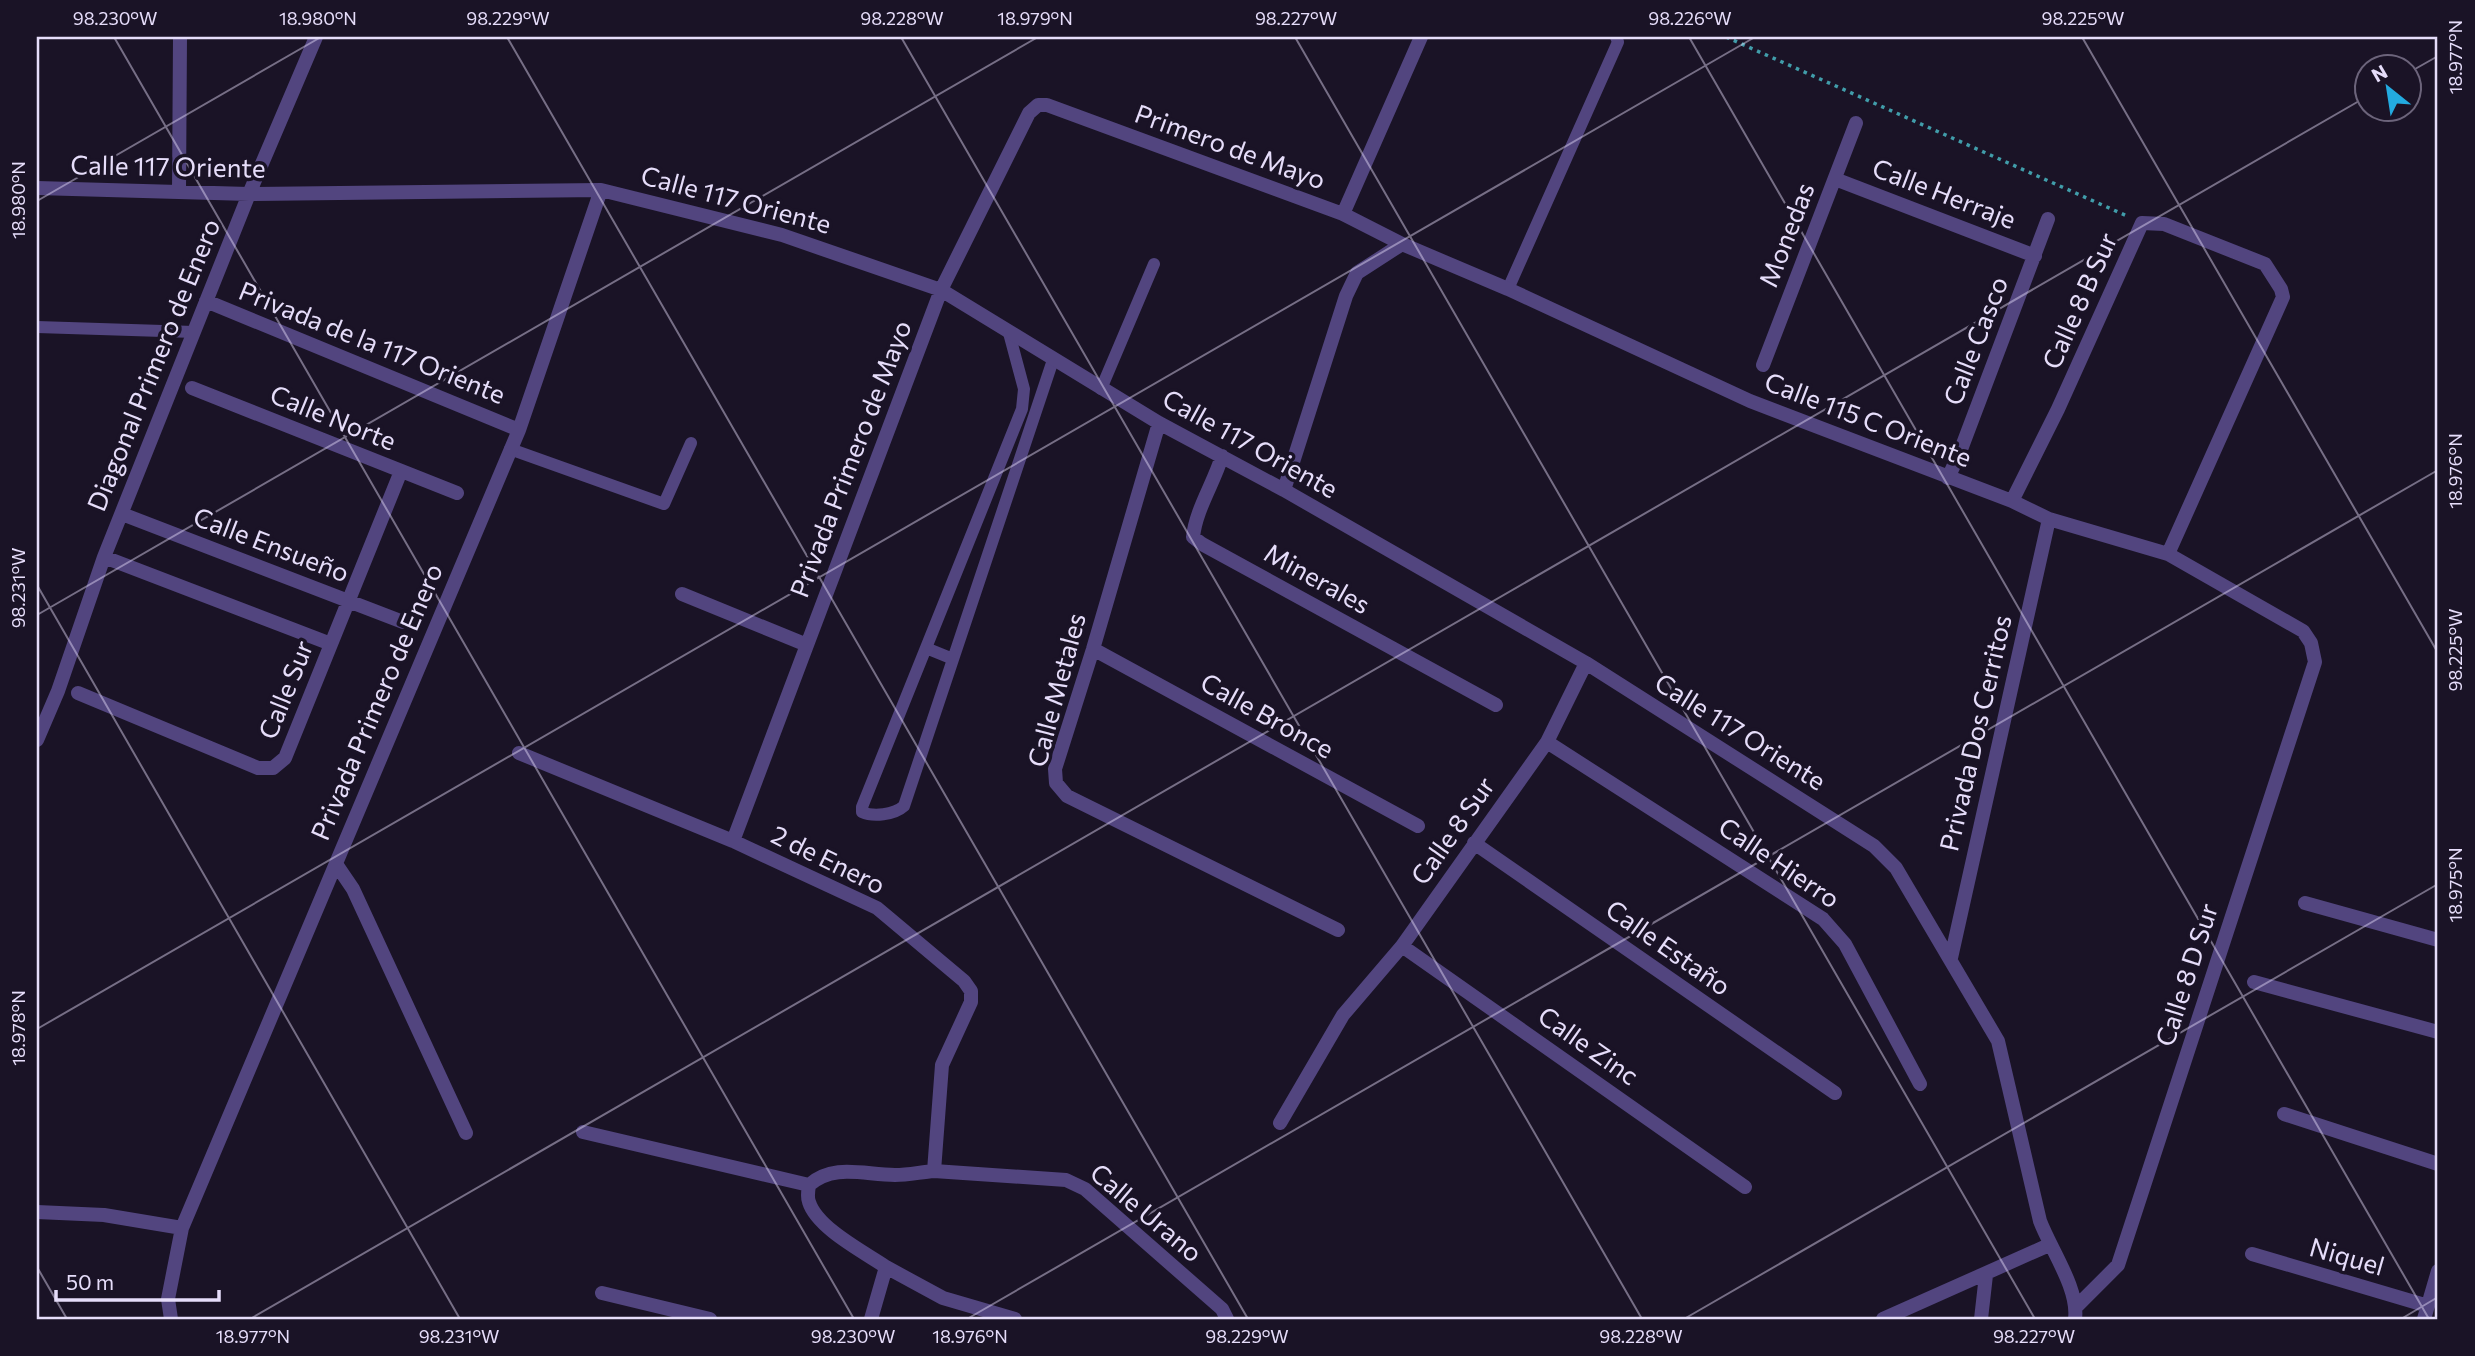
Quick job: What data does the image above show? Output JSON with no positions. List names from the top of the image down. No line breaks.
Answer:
{"streets":{"street":["Primero de Mayo","Calle 117 Oriente","Calle Herraje","Monedas","Calle 8 B Sur","Calle Casco","Privada de la 117 Oriente","Diagonal Primero de Enero","Calle Norte","Calle 115 C Oriente","Privada Primero de Mayo","Calle Ensueño","Minerales","Calle Sur","Calle Metales","Privada Primero de Enero","Calle Bronce","Privada Dos Cerritos","Calle 8 Sur","2 de Enero","Calle Hierro","Calle Estaño","Calle 8 D Sur","Calle Zinc","Calle Urano","Niquel"]},"crossings":[["Primero de Mayo","Calle 115 C Oriente"],["Primero de Mayo","Privada Primero de Mayo"],["Calle 117 Oriente","Diagonal Primero de Enero"],["Calle 117 Oriente","Privada Primero de Mayo"],["Calle 117 Oriente","Minerales"],["Calle 117 Oriente","Calle Metales"],["Calle 117 Oriente","Privada Primero de Enero"],["Calle 117 Oriente","Privada Dos Cerritos"],["Calle 117 Oriente","Calle 8 Sur"],["Calle 117 Oriente","Calle 8 D Sur"],["Calle Herraje","Monedas"],["Calle Herraje","Calle Casco"],["Calle 8 B Sur","Calle 115 C Oriente"],["Calle Casco","Calle 115 C Oriente"],["Privada de la 117 Oriente","Diagonal Primero de Enero"],["Privada de la 117 Oriente","Privada Primero de Enero"],["Diagonal Primero de Enero","Calle Ensueño"],["Calle Norte","Calle Sur"],["Calle 115 C Oriente","Privada Dos Cerritos"],["Calle 115 C Oriente","Calle 8 D Sur"],["Privada Primero de Mayo","2 de Enero"],["Calle Ensueño","Calle Sur"],["Calle Metales","Calle Bronce"],["Calle 8 Sur","Calle Hierro"],["Calle 8 Sur","Calle Estaño"],["Calle 8 Sur","Calle Zinc"],["2 de Enero","Calle Urano"]],"scale_bar":"50 m","north":"top left","coordinates":["98.230°W","18.980°N","98.229°W","98.228°W","18.979°N","98.227°W","98.226°W","98.225°W","18.977°N","18.976°N","98.231°W","18.975°N","18.978°N"]}
